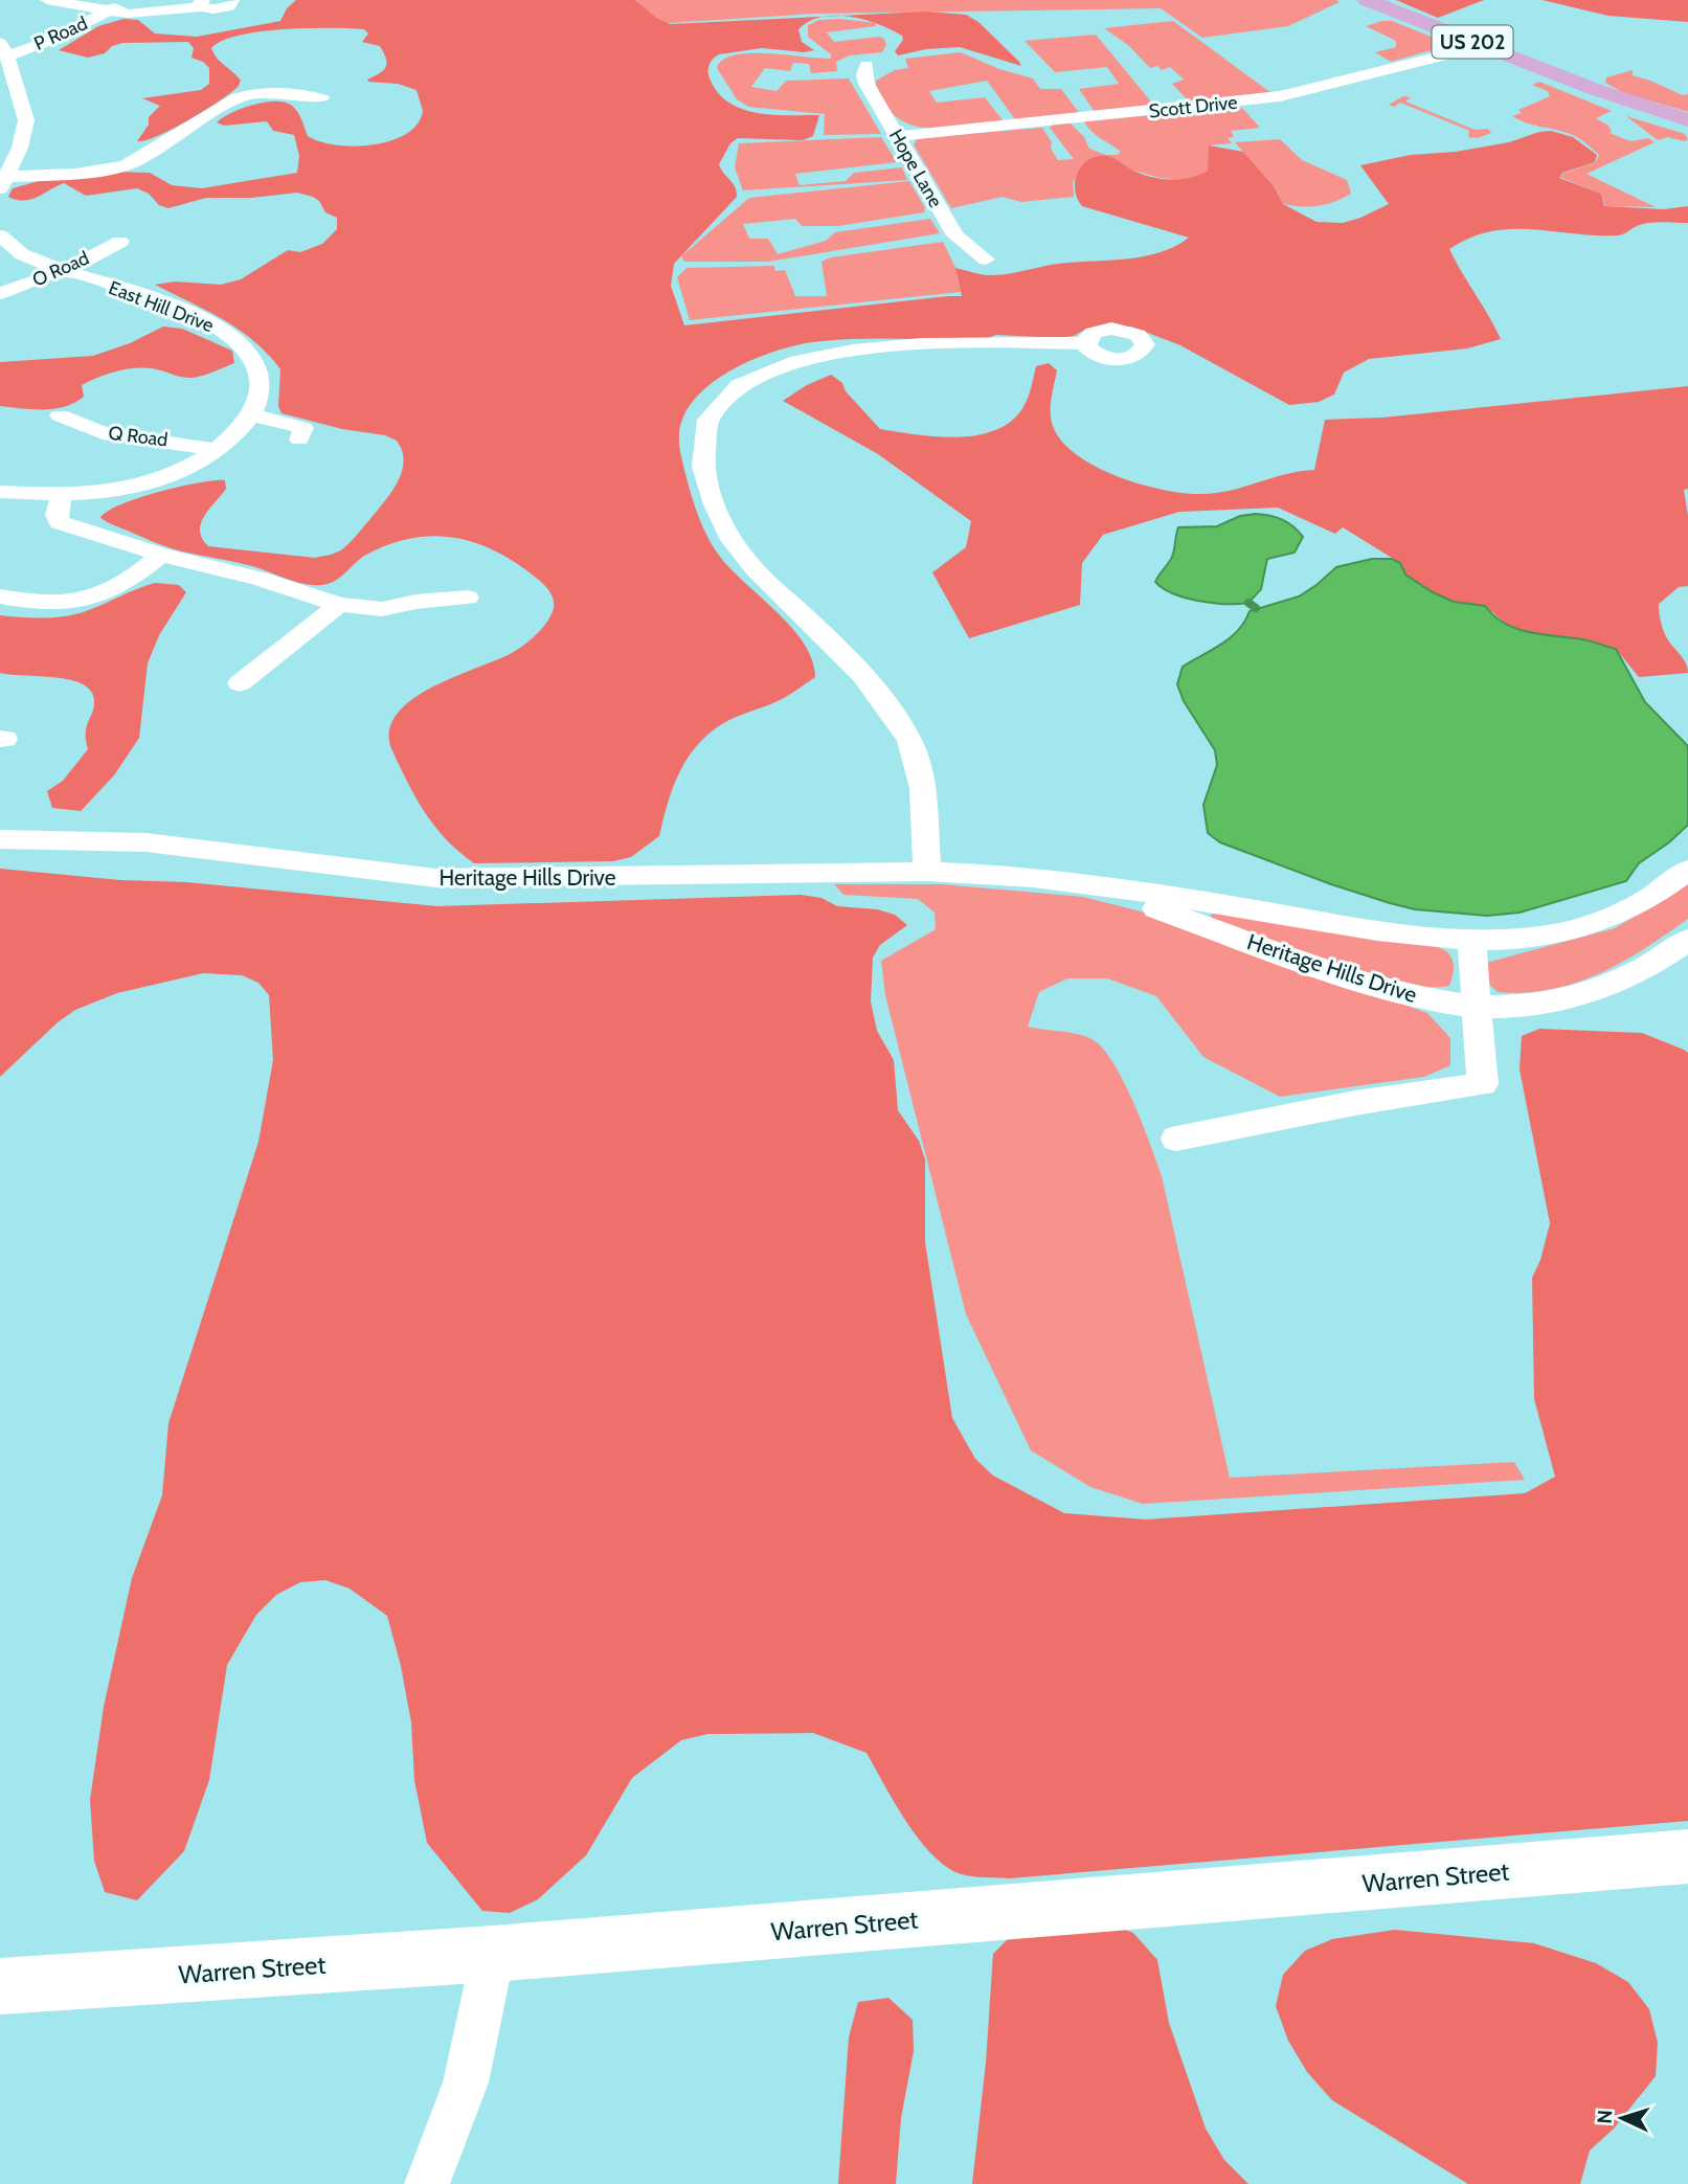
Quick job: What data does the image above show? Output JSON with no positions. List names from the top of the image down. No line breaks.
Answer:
{"streets":{"main road":["US 202"],"street":["P Road","Scott Drive","Hope Lane","O Road","East Hill Drive","Q Road","Heritage Hills Drive","Warren Street"]},"crossings":[["US 202","Scott Drive"],["Scott Drive","Hope Lane"],["O Road","East Hill Drive"]],"north":"left"}
